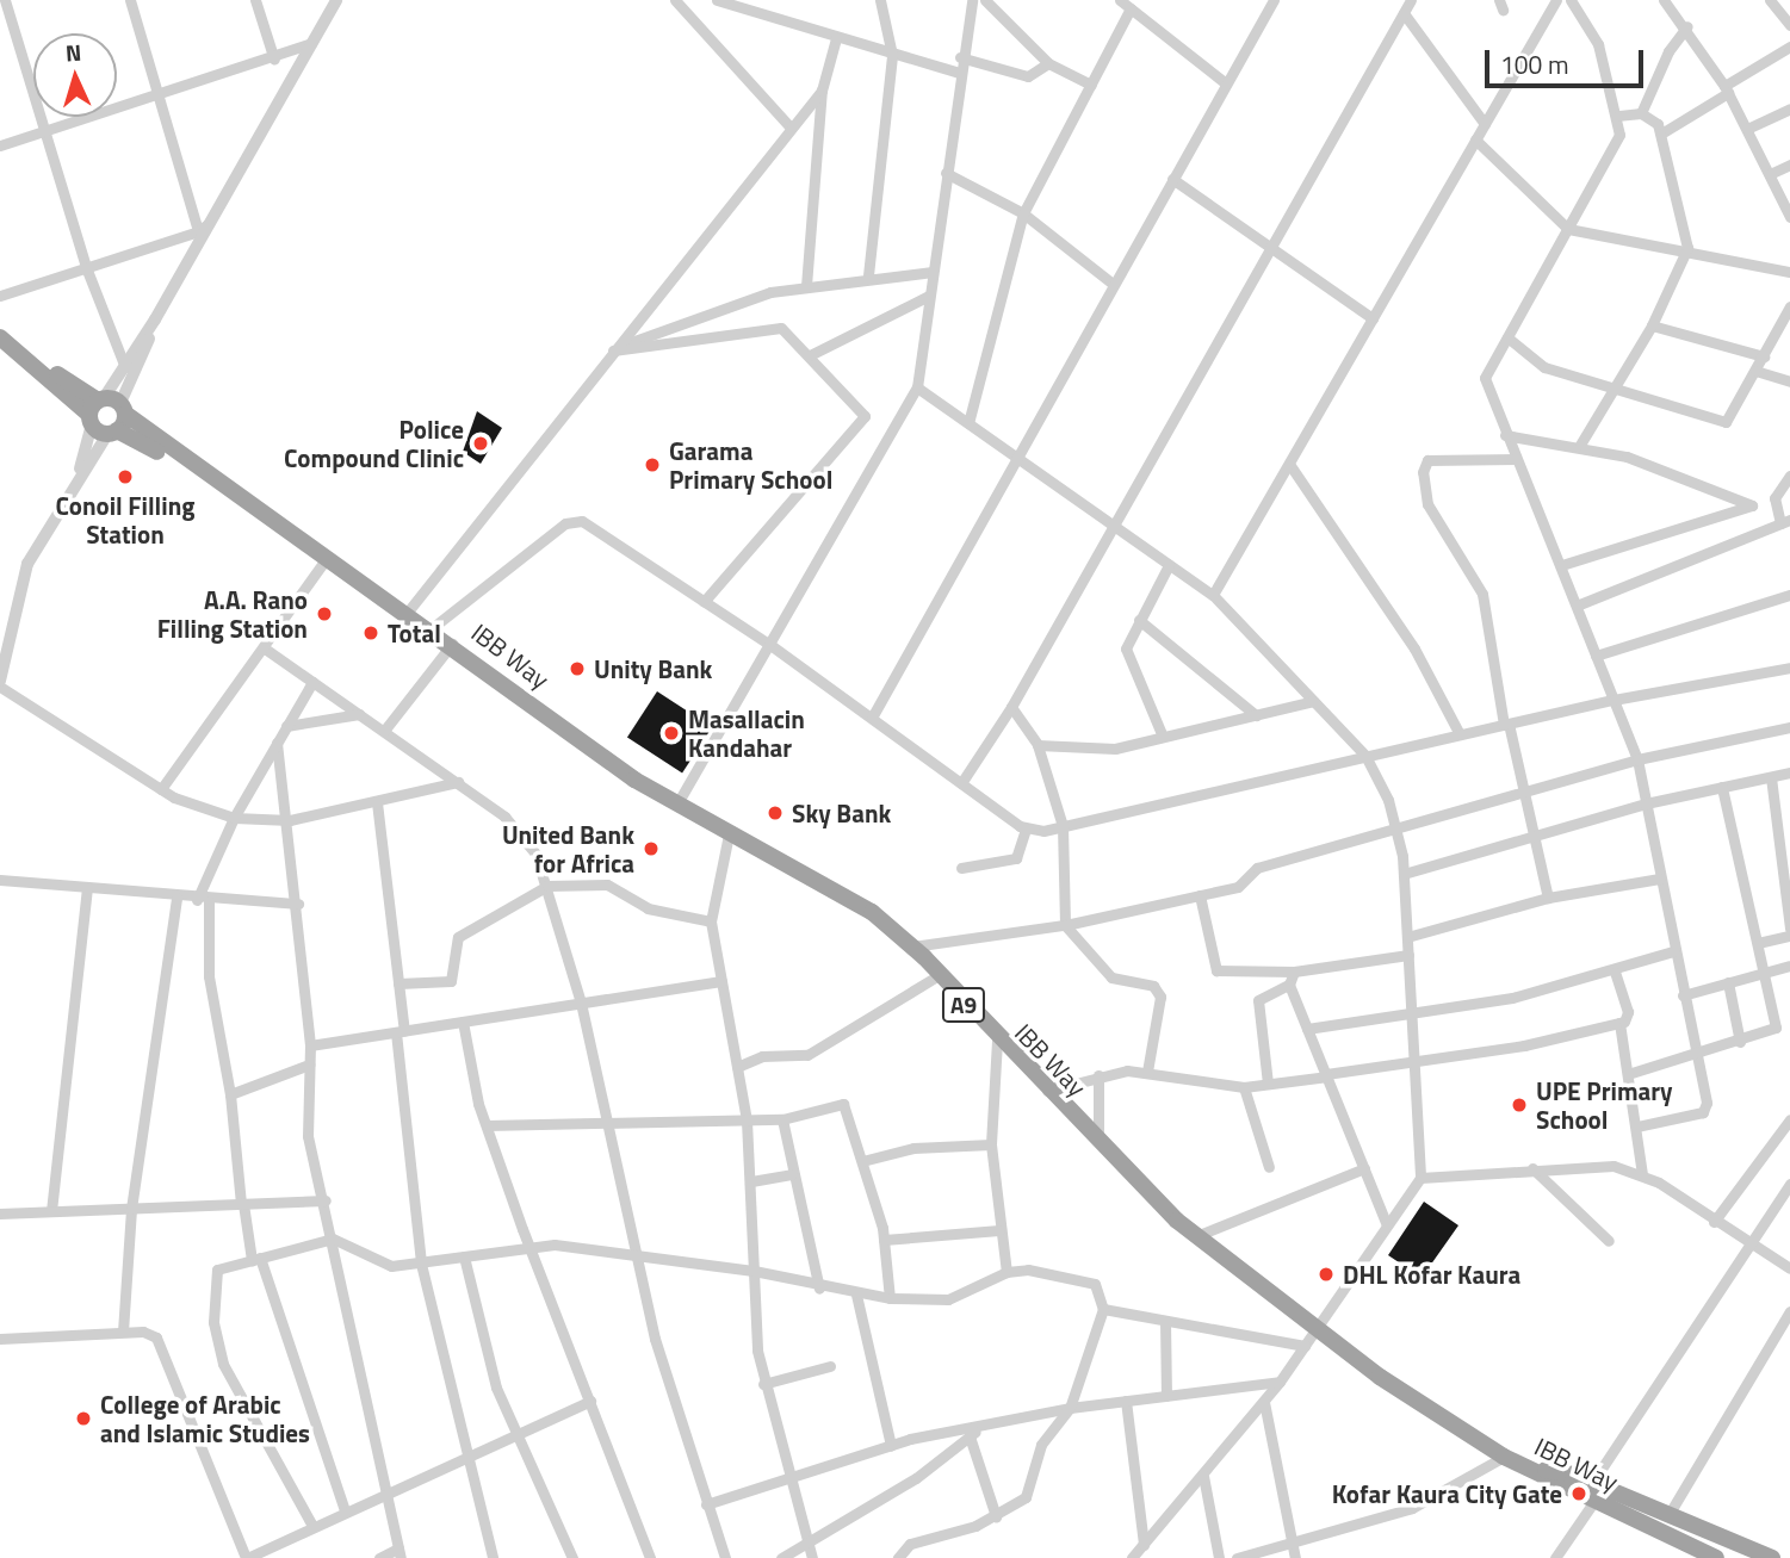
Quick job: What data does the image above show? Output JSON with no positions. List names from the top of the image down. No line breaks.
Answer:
{"streets":{"highway":["IBB Way","A9"]},"crossings":[["IBB Way","A9"]],"places":["Police Compound Clinic","Garama Primary School","Conoil Filling Station","A.A. Rano Filling Station","Total","Unity Bank","Masallacin Kandahar","Sky Bank","United Bank for Africa","UPE Primary School","DHL Kofar Kaura","College of Arabic and Islamic Studies","Kofar Kaura City Gate"],"scale_bar":"100 m","north":"top"}
